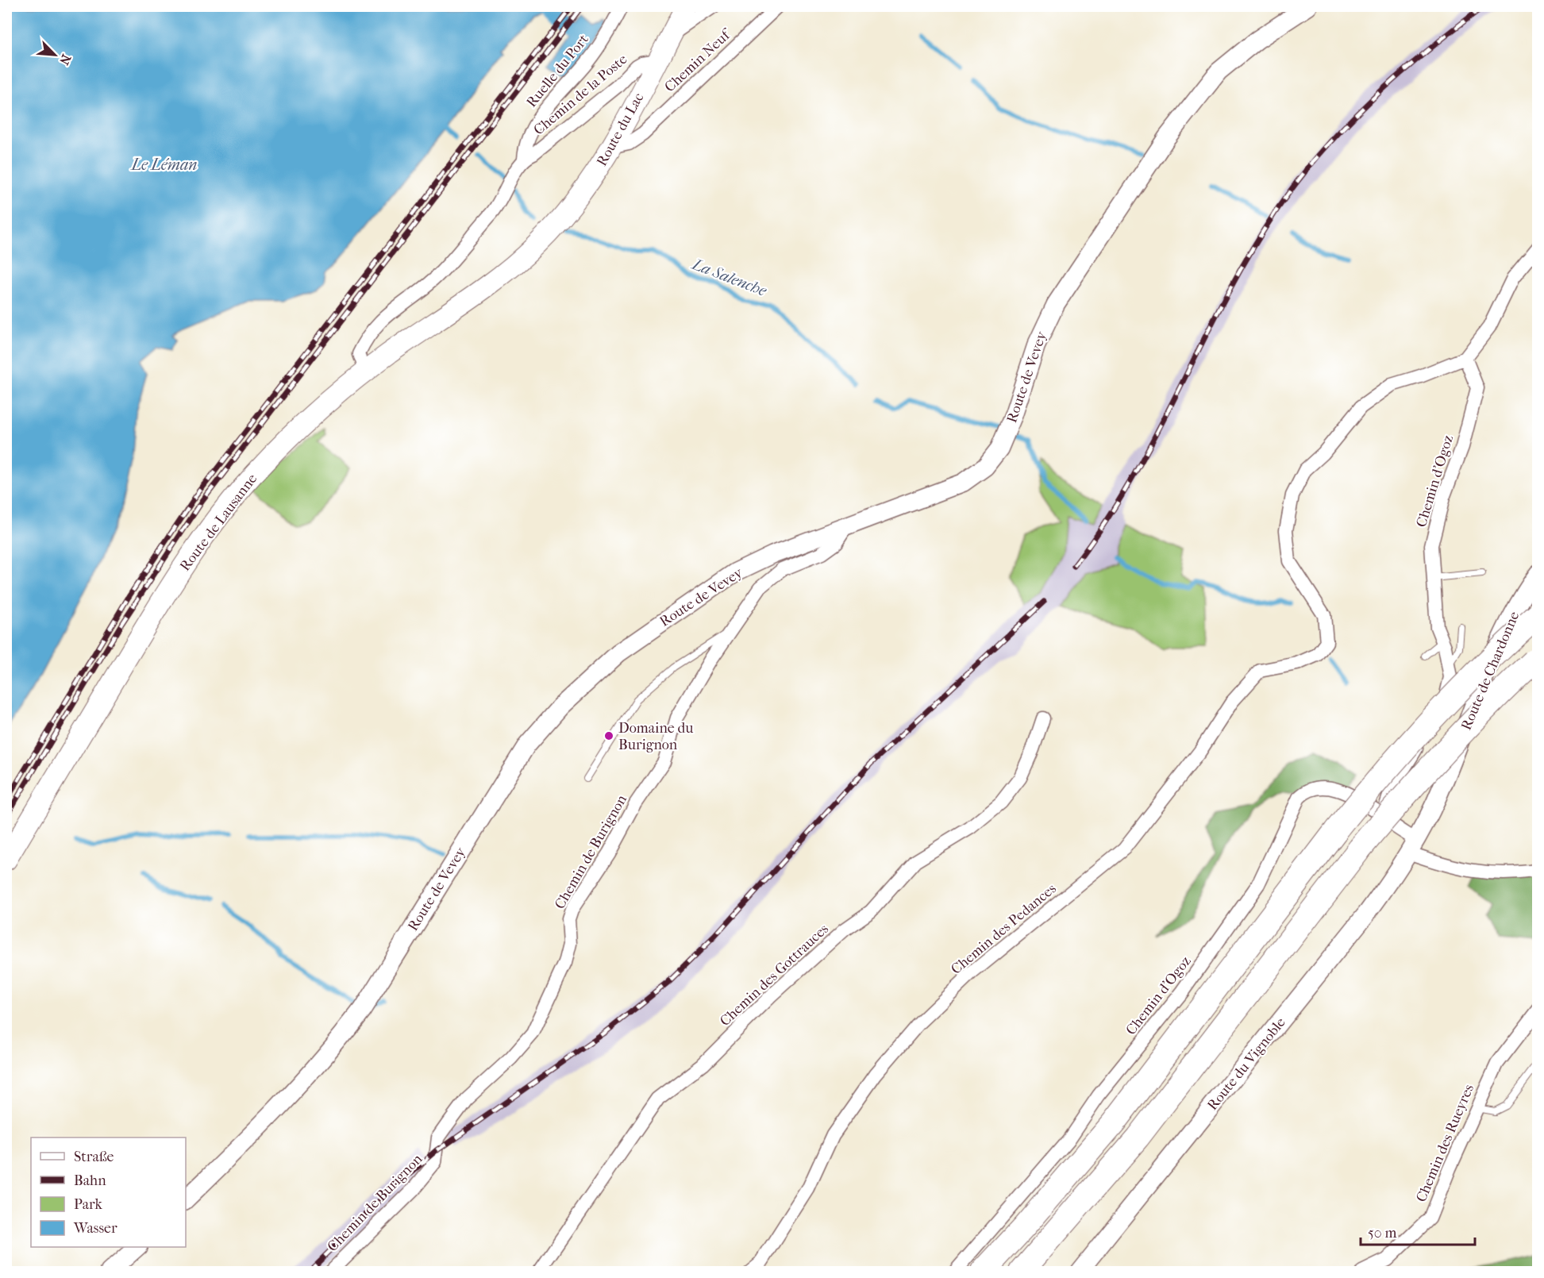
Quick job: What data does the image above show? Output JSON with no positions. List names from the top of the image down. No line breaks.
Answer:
{"streets":{"main road":["Route du Lac","Route de Vevey","Route de Lausanne","Route de Chardonne","Route du Vignoble"],"street":["Chemin Neuf","Ruelle du Port","Chemin de la Poste","Chemin d'Ogoz","Chemin de Burignon","Chemin des Pedances","Chemin des Gottrauces","Chemin des Rueyres"]},"crossings":[["Chemin Neuf","Route du Lac"],["Ruelle du Port","Chemin de la Poste"],["Chemin de la Poste","Route du Lac"],["Route du Lac","Route de Lausanne"],["Route de Vevey","Chemin de Burignon"],["Chemin d'Ogoz","Route de Chardonne"],["Chemin d'Ogoz","Chemin des Pedances"],["Chemin d'Ogoz","Route du Vignoble"],["Route de Chardonne","Route du Vignoble"]],"water":["Le Léman","La Salenche"],"places":["Domaine du Burignon"],"legend":["Straße","Bahn","Park","Wasser"],"scale_bar":"50 m","north":"bottom right"}
